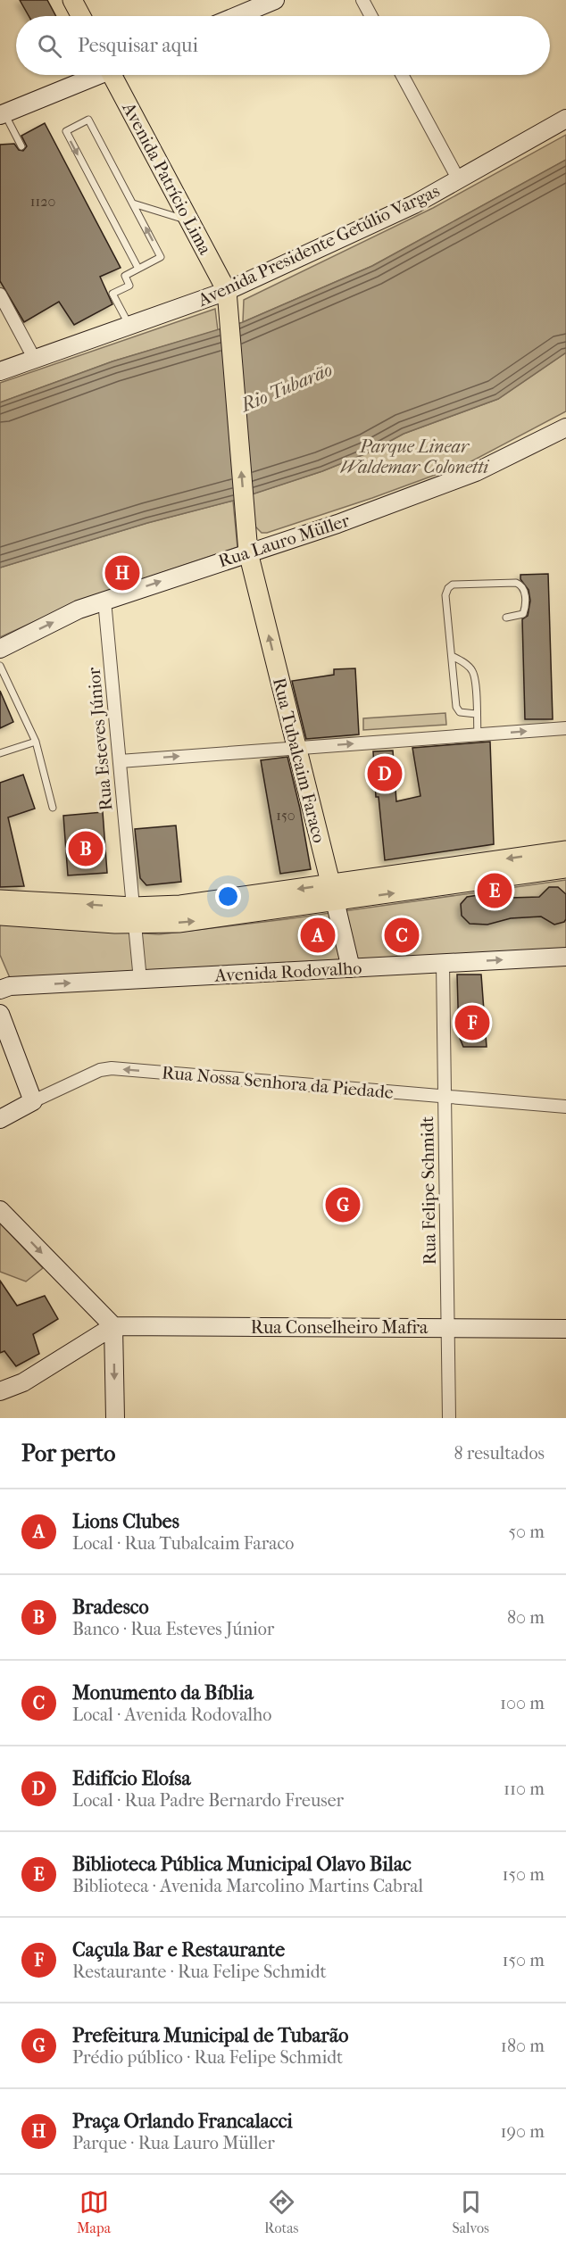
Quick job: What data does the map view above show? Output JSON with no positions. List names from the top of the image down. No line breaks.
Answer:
{"streets":{"main road":["Avenida Patrício Lima","Rua Tubalcaim Faraco"],"street":["Avenida Presidente Getúlio Vargas","Rua Lauro Müller","Rua Esteves Júnior","Avenida Rodovalho","Rua Nossa Senhora da Piedade","Rua Felipe Schmidt","Rua Conselheiro Mafra"]},"crossings":[["Avenida Patrício Lima","Avenida Presidente Getúlio Vargas"],["Avenida Patrício Lima","Rua Tubalcaim Faraco"],["Avenida Presidente Getúlio Vargas","Rua Tubalcaim Faraco"],["Rua Lauro Müller","Rua Esteves Júnior"],["Rua Lauro Müller","Rua Tubalcaim Faraco"],["Rua Esteves Júnior","Avenida Rodovalho"],["Rua Tubalcaim Faraco","Avenida Rodovalho"],["Avenida Rodovalho","Rua Felipe Schmidt"],["Rua Nossa Senhora da Piedade","Rua Felipe Schmidt"],["Rua Felipe Schmidt","Rua Conselheiro Mafra"]],"one_way":["Rua Lauro Müller","Rua Tubalcaim Faraco","Avenida Rodovalho","Rua Nossa Senhora da Piedade"],"water":["Rio Tubarão"],"parks":["Parque Linear Waldemar Colonetti"],"house_numbers":["1120","150"],"page":{"search":"Pesquisar aqui","pins":["H","D","B","E","A","C","F","G"],"heading":["Por perto","8 resultados"],"list":[{"mark":"A","name":"Lions Clubes","note":"Local · Rua Tubalcaim Faraco","value":"50 m"},{"mark":"B","name":"Bradesco","note":"Banco · Rua Esteves Júnior","value":"80 m"},{"mark":"C","name":"Monumento da Bíblia","note":"Local · Avenida Rodovalho","value":"100 m"},{"mark":"D","name":"Edifício Eloísa","note":"Local · Rua Padre Bernardo Freuser","value":"110 m"},{"mark":"E","name":"Biblioteca Pública Municipal Olavo Bilac","note":"Biblioteca · Avenida Marcolino Martins Cabral","value":"150 m"},{"mark":"F","name":"Caçula Bar e Restaurante","note":"Restaurante · Rua Felipe Schmidt","value":"150 m"},{"mark":"G","name":"Prefeitura Municipal de Tubarão","note":"Prédio público · Rua Felipe Schmidt","value":"180 m"},{"mark":"H","name":"Praça Orlando Francalacci","note":"Parque · Rua Lauro Müller","value":"190 m"}],"nav":["Mapa","Rotas","Salvos"]}}
